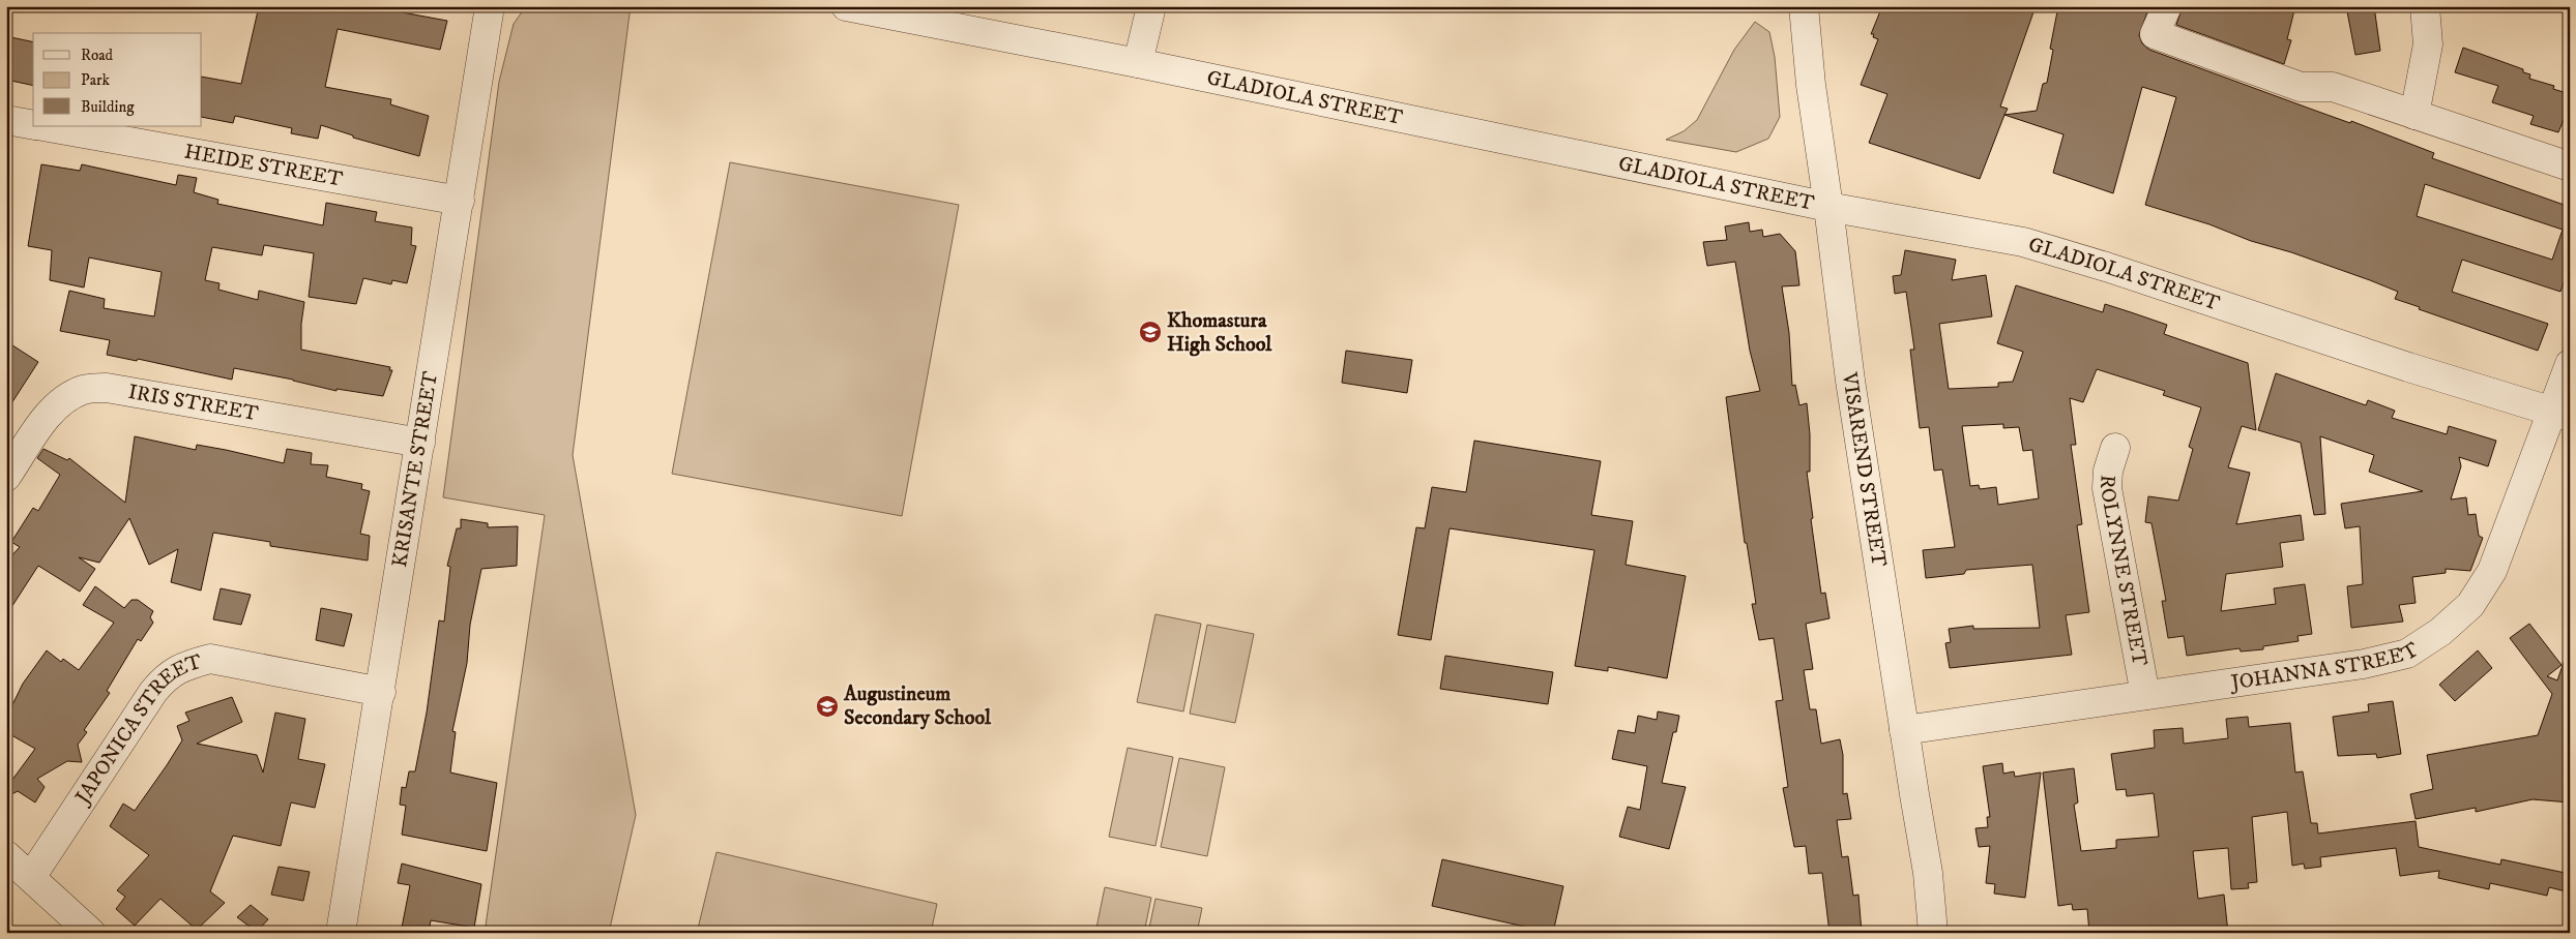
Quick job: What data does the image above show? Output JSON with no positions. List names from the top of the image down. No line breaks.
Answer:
{"streets":{"street":["GLADIOLA STREET","HEIDE STREET","IRIS STREET","KRISANTE STREET","VISAREND STREET","ROLYNNE STREET","JOHANNA STREET","JAPONICA STREET"]},"crossings":[["GLADIOLA STREET","VISAREND STREET"],["GLADIOLA STREET","JOHANNA STREET"],["HEIDE STREET","KRISANTE STREET"],["IRIS STREET","KRISANTE STREET"],["KRISANTE STREET","JAPONICA STREET"],["VISAREND STREET","JOHANNA STREET"],["ROLYNNE STREET","JOHANNA STREET"]],"places":{"school or university":["Khomastura High School","Augustineum Secondary School"]},"legend":["Road","Park","Building"]}
